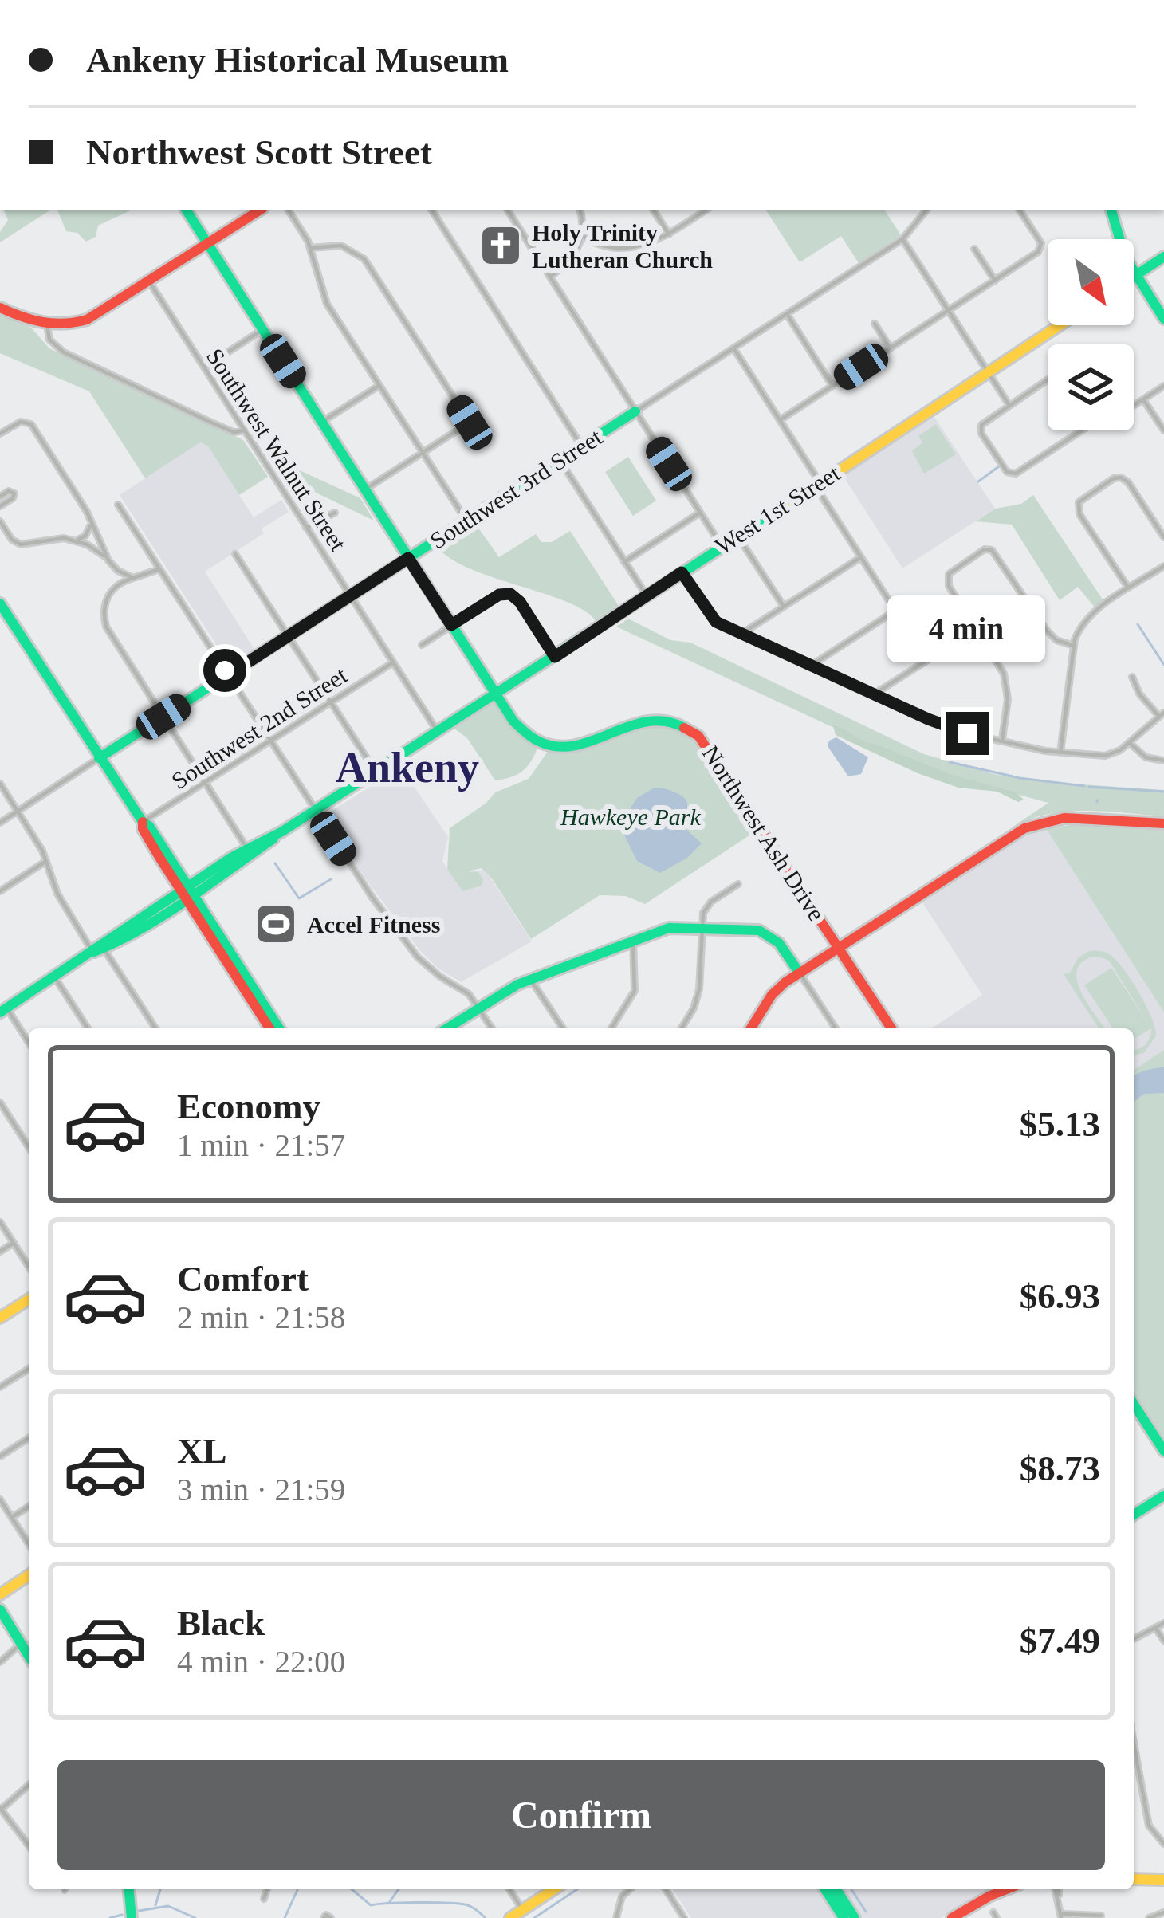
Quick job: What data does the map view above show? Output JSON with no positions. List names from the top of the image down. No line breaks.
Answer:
{"streets":{"street":["Southwest Walnut Street","Southwest 3rd Street","West 1st Street","Southwest 2nd Street","Northwest Ash Drive"]},"crossings":[["Southwest Walnut Street","Southwest 3rd Street"],["Southwest Walnut Street","West 1st Street"],["Southwest Walnut Street","Southwest 2nd Street"],["Southwest 3rd Street","Northwest Ash Drive"],["West 1st Street","Northwest Ash Drive"]],"districts":["Ankeny"],"parks":["Hawkeye Park"],"places":{"church":["Holy Trinity Lutheran Church"],"sports":["Accel Fitness"]},"north":"bottom right","page":{"banner":["Ankeny Historical Museum","Northwest Scott Street"],"bubble":"4 min","list":[{"name":"Economy","note":"1 min · 21:57","value":"$5.13"},{"name":"Comfort","note":"2 min · 21:58","value":"$6.93"},{"name":"XL","note":"3 min · 21:59","value":"$8.73"},{"name":"Black","note":"4 min · 22:00","value":"$7.49"}],"buttons":"Confirm"}}
